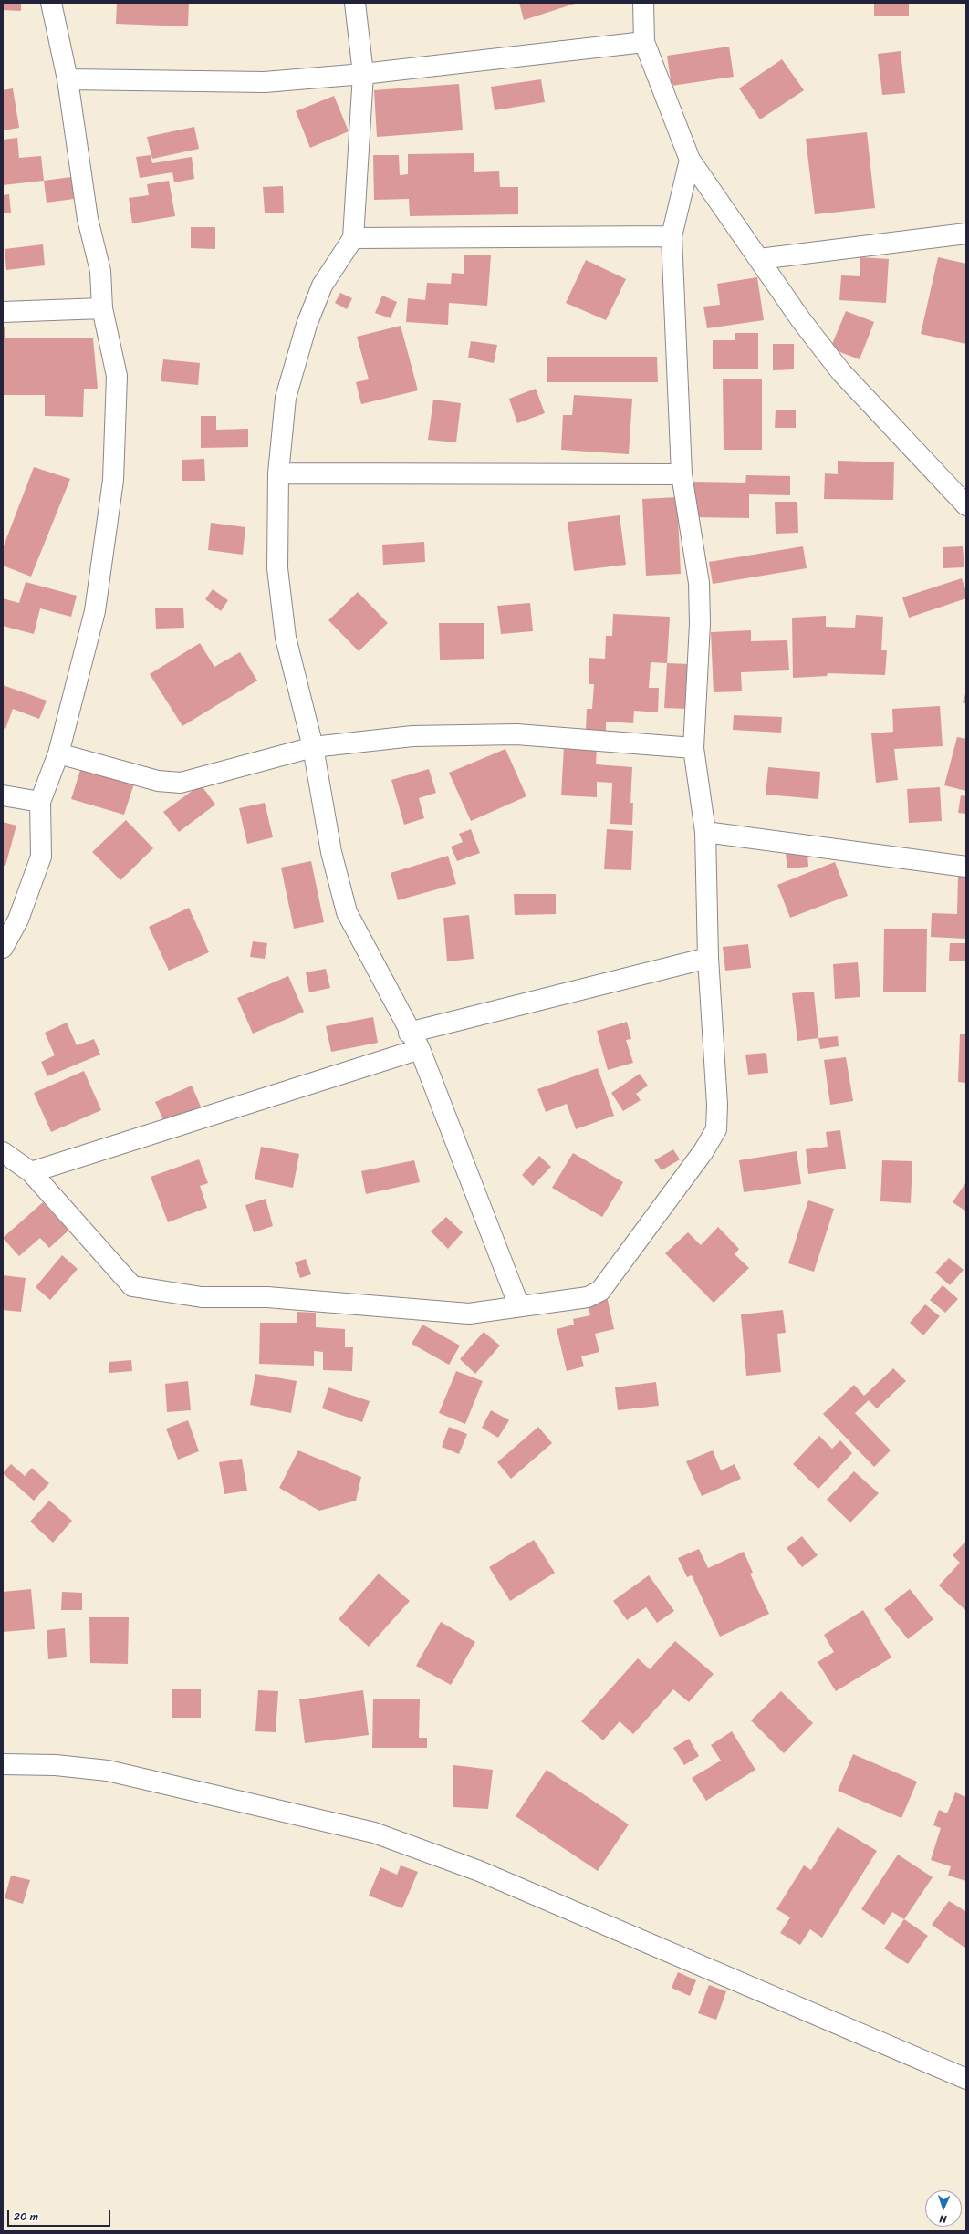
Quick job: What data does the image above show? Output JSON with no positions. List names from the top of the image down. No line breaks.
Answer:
{"scale_bar":"20 m","north":"bottom"}
